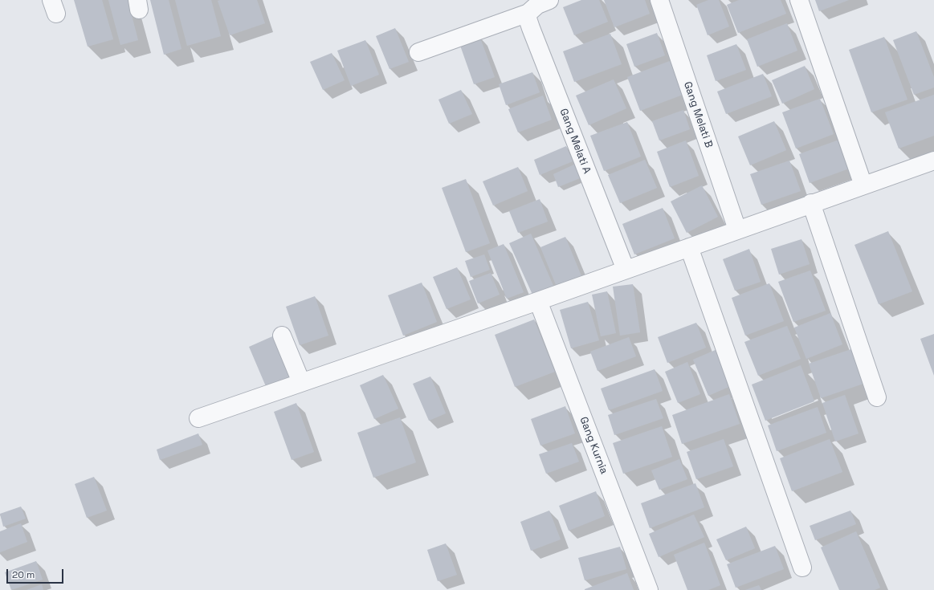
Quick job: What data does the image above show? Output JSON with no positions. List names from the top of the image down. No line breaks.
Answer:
{"streets":{"street":["Gang Melati B","Gang Melati A","Gang Kurnia"]},"scale_bar":"20 m"}
